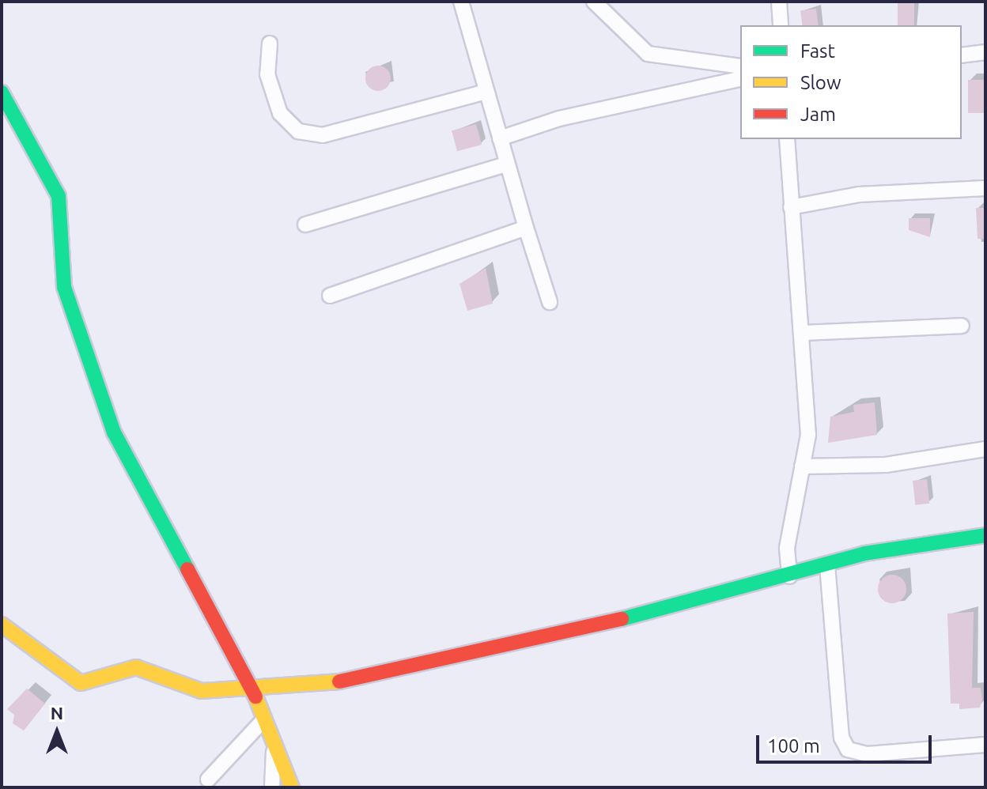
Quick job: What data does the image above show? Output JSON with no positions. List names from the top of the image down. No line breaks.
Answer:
{"legend":["Fast","Slow","Jam"],"scale_bar":"100 m","north":"top"}
